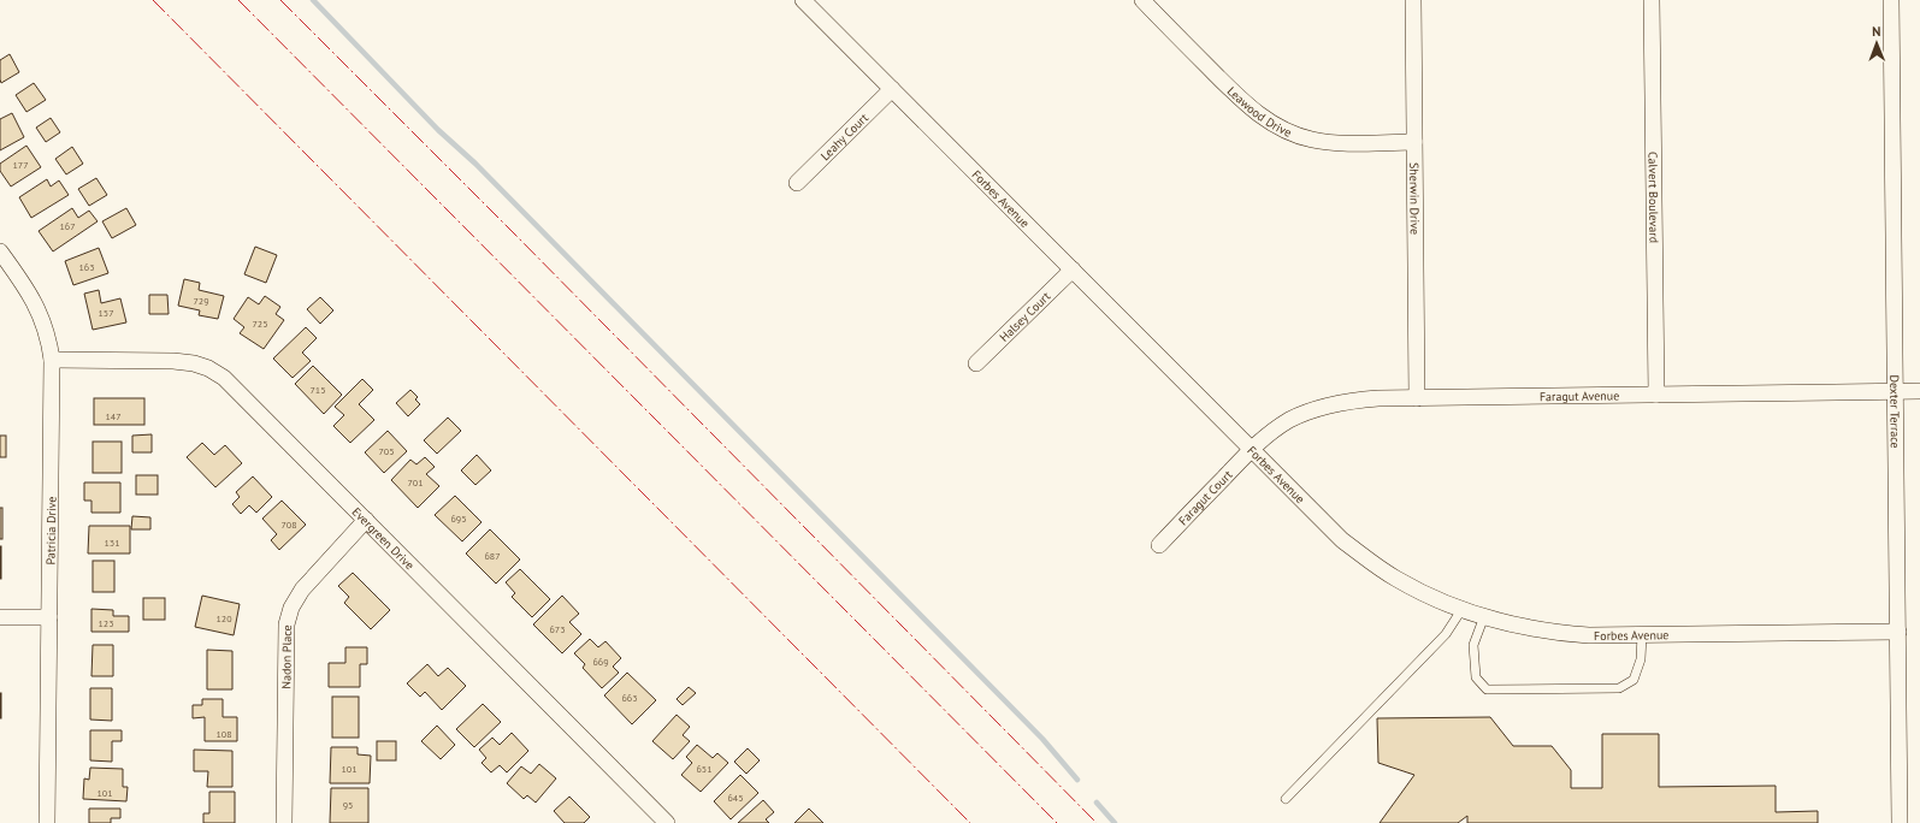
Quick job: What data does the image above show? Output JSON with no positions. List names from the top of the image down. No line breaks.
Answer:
{"streets":{"street":["Leawood Drive","Leahy Court","Calvert Boulevard","Forbes Avenue","Sherwin Drive","Halsey Court","Faragut Avenue","Dexter Terrace","Faragut Court","Patricia Drive","Evergreen Drive","Nadon Place"]},"crossings":[["Leawood Drive","Sherwin Drive"],["Leahy Court","Forbes Avenue"],["Calvert Boulevard","Faragut Avenue"],["Forbes Avenue","Halsey Court"],["Forbes Avenue","Faragut Avenue"],["Forbes Avenue","Dexter Terrace"],["Forbes Avenue","Faragut Court"],["Sherwin Drive","Faragut Avenue"],["Faragut Avenue","Dexter Terrace"],["Faragut Avenue","Faragut Court"],["Patricia Drive","Evergreen Drive"],["Evergreen Drive","Nadon Place"]],"house_numbers":["177","167","163","729","157","725","715","147","705","701","695","708","131","687","120","123","673","669","663","108","101","651","101","645","95"],"north":"top"}
